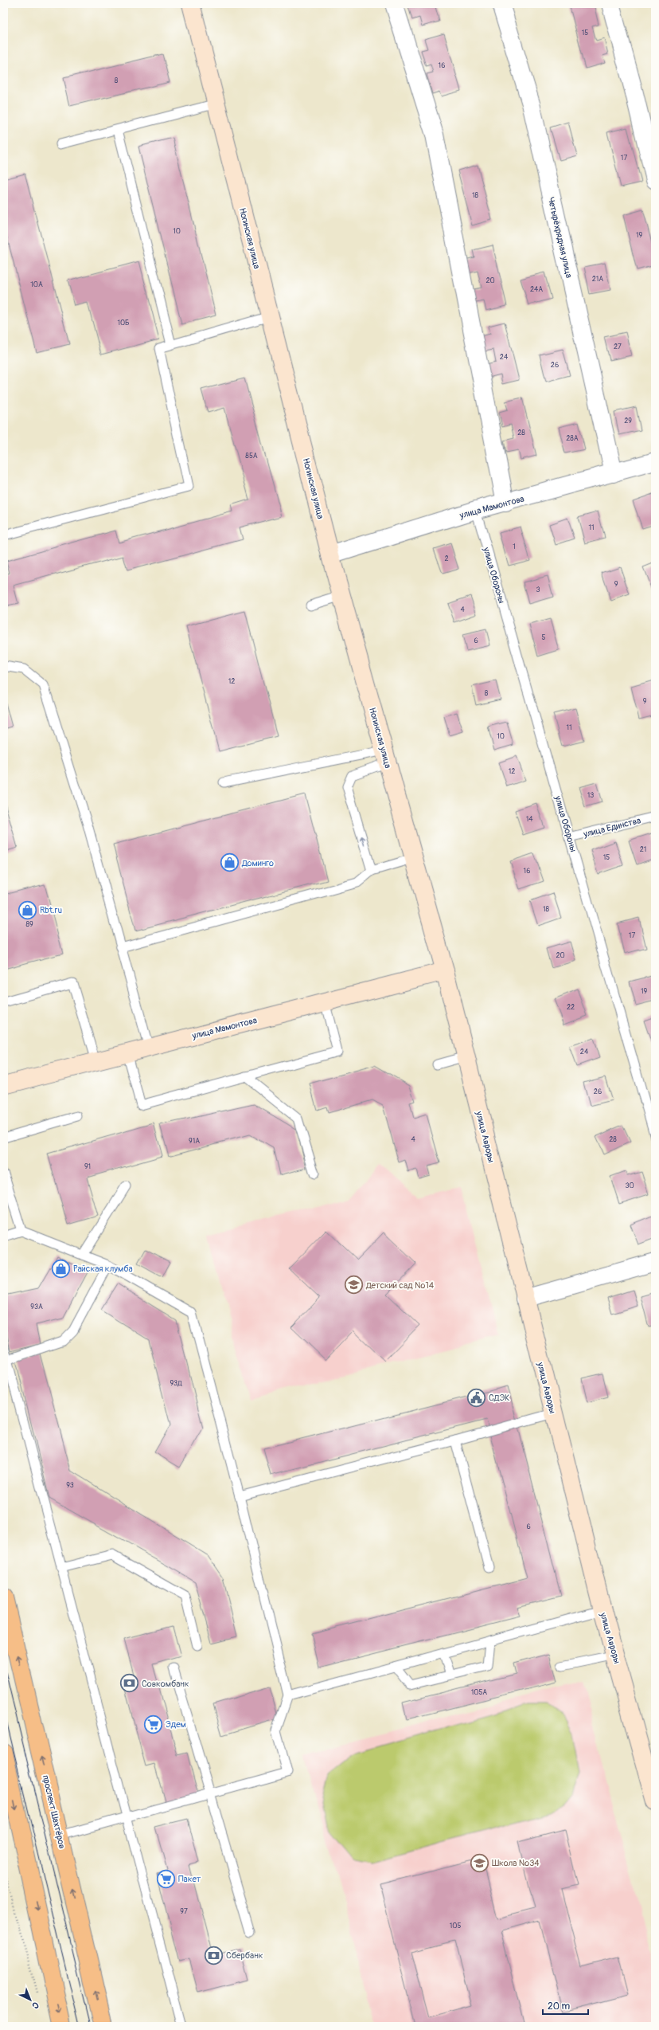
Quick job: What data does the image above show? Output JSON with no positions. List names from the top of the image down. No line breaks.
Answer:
{"streets":{"main road":["проспект Шахтёров"],"street":["Четырёхрядная улица","Ногинская улица","улица Мамонтова","улица Авроры"],"lane":["улица Обороны","улица Единства"]},"crossings":[["Четырёхрядная улица","улица Мамонтова"],["Ногинская улица","улица Мамонтова"],["Ногинская улица","улица Авроры"],["улица Мамонтова","улица Обороны"],["улица Мамонтова","улица Авроры"],["улица Обороны","улица Единства"]],"places":{"shop":["Доминго","Rbt.ru","Райская клумба"],"school or university":["Детский сад №14","Школа №34"],"public building":["СДЭК"],"bank":["Совкомбанк","Сбербанк"],"supermarket":["Эдем","Пакет"]},"house_numbers":["15","16","8","17","18","10","19","21А","20","10А","24А","10Б","27","24","26","29","28","28А","85А","11","1","2","9","3","4","5","6","12","8","9","11","10","12","13","14","21","15","16","18","89","17","20","19","22","24","26","4","28","91А","91","30","93А","93Д","93","6","105А","97","105"],"scale_bar":"20 m","north":"bottom right"}
